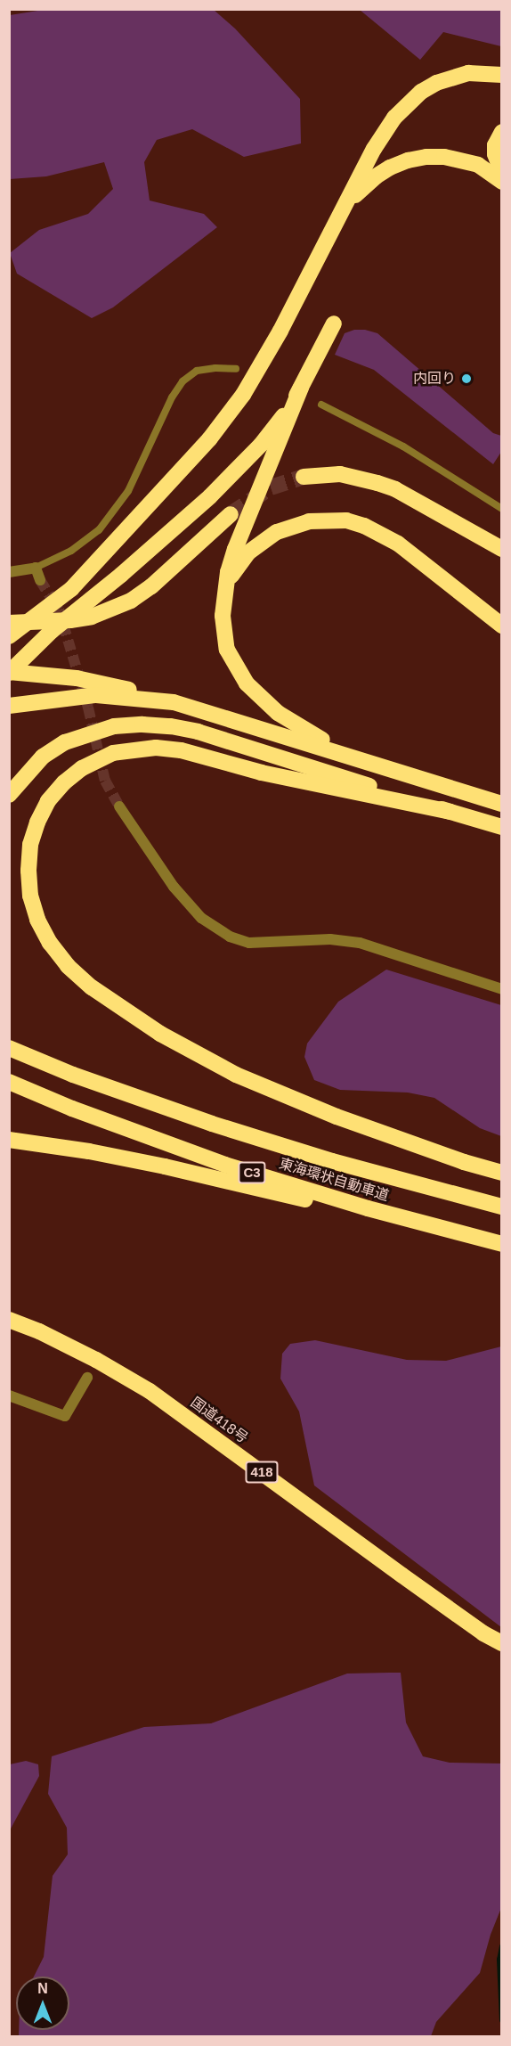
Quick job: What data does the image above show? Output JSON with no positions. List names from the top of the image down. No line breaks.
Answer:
{"streets":{"highway":["C3","東海環状自動車道","国道418号","418"]},"places":["内回り"],"north":"top"}
